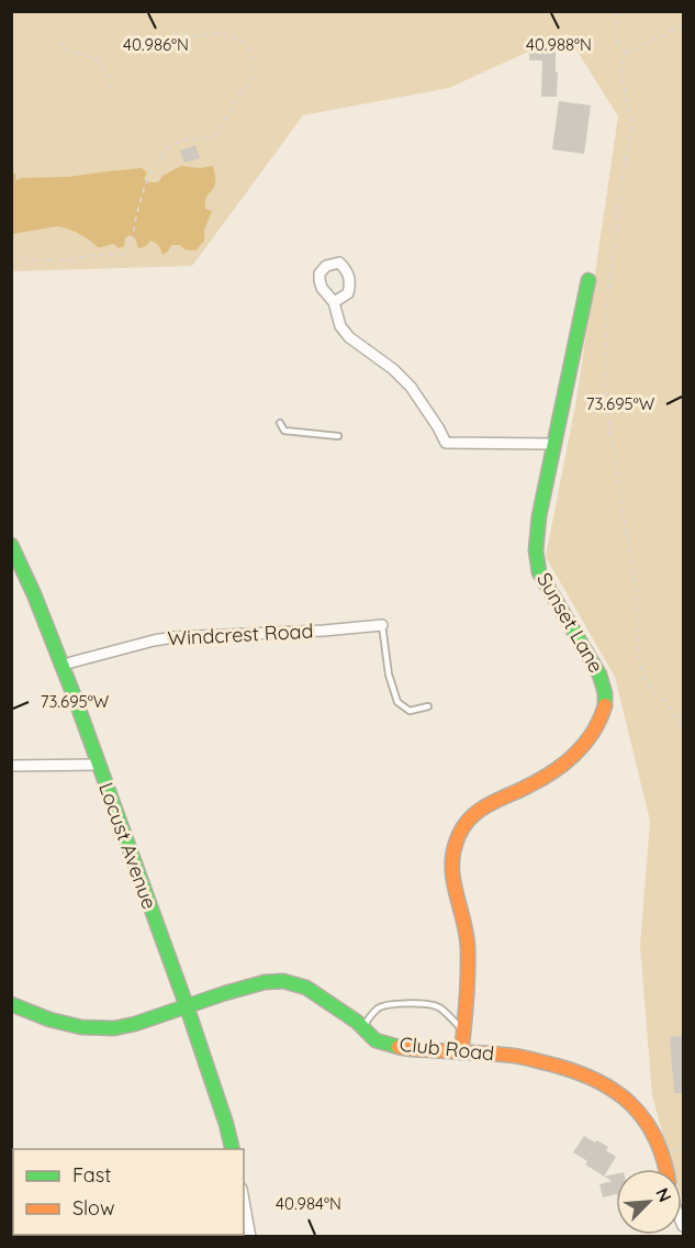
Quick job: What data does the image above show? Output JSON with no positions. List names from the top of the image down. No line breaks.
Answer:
{"streets":{"street":["Sunset Lane","Windcrest Road","Locust Avenue","Club Road"]},"crossings":[["Sunset Lane","Club Road"],["Windcrest Road","Locust Avenue"],["Locust Avenue","Club Road"]],"legend":["Fast","Slow"],"north":"top right","coordinates":["40.986°N","40.988°N","73.695°W","40.984°N"]}
